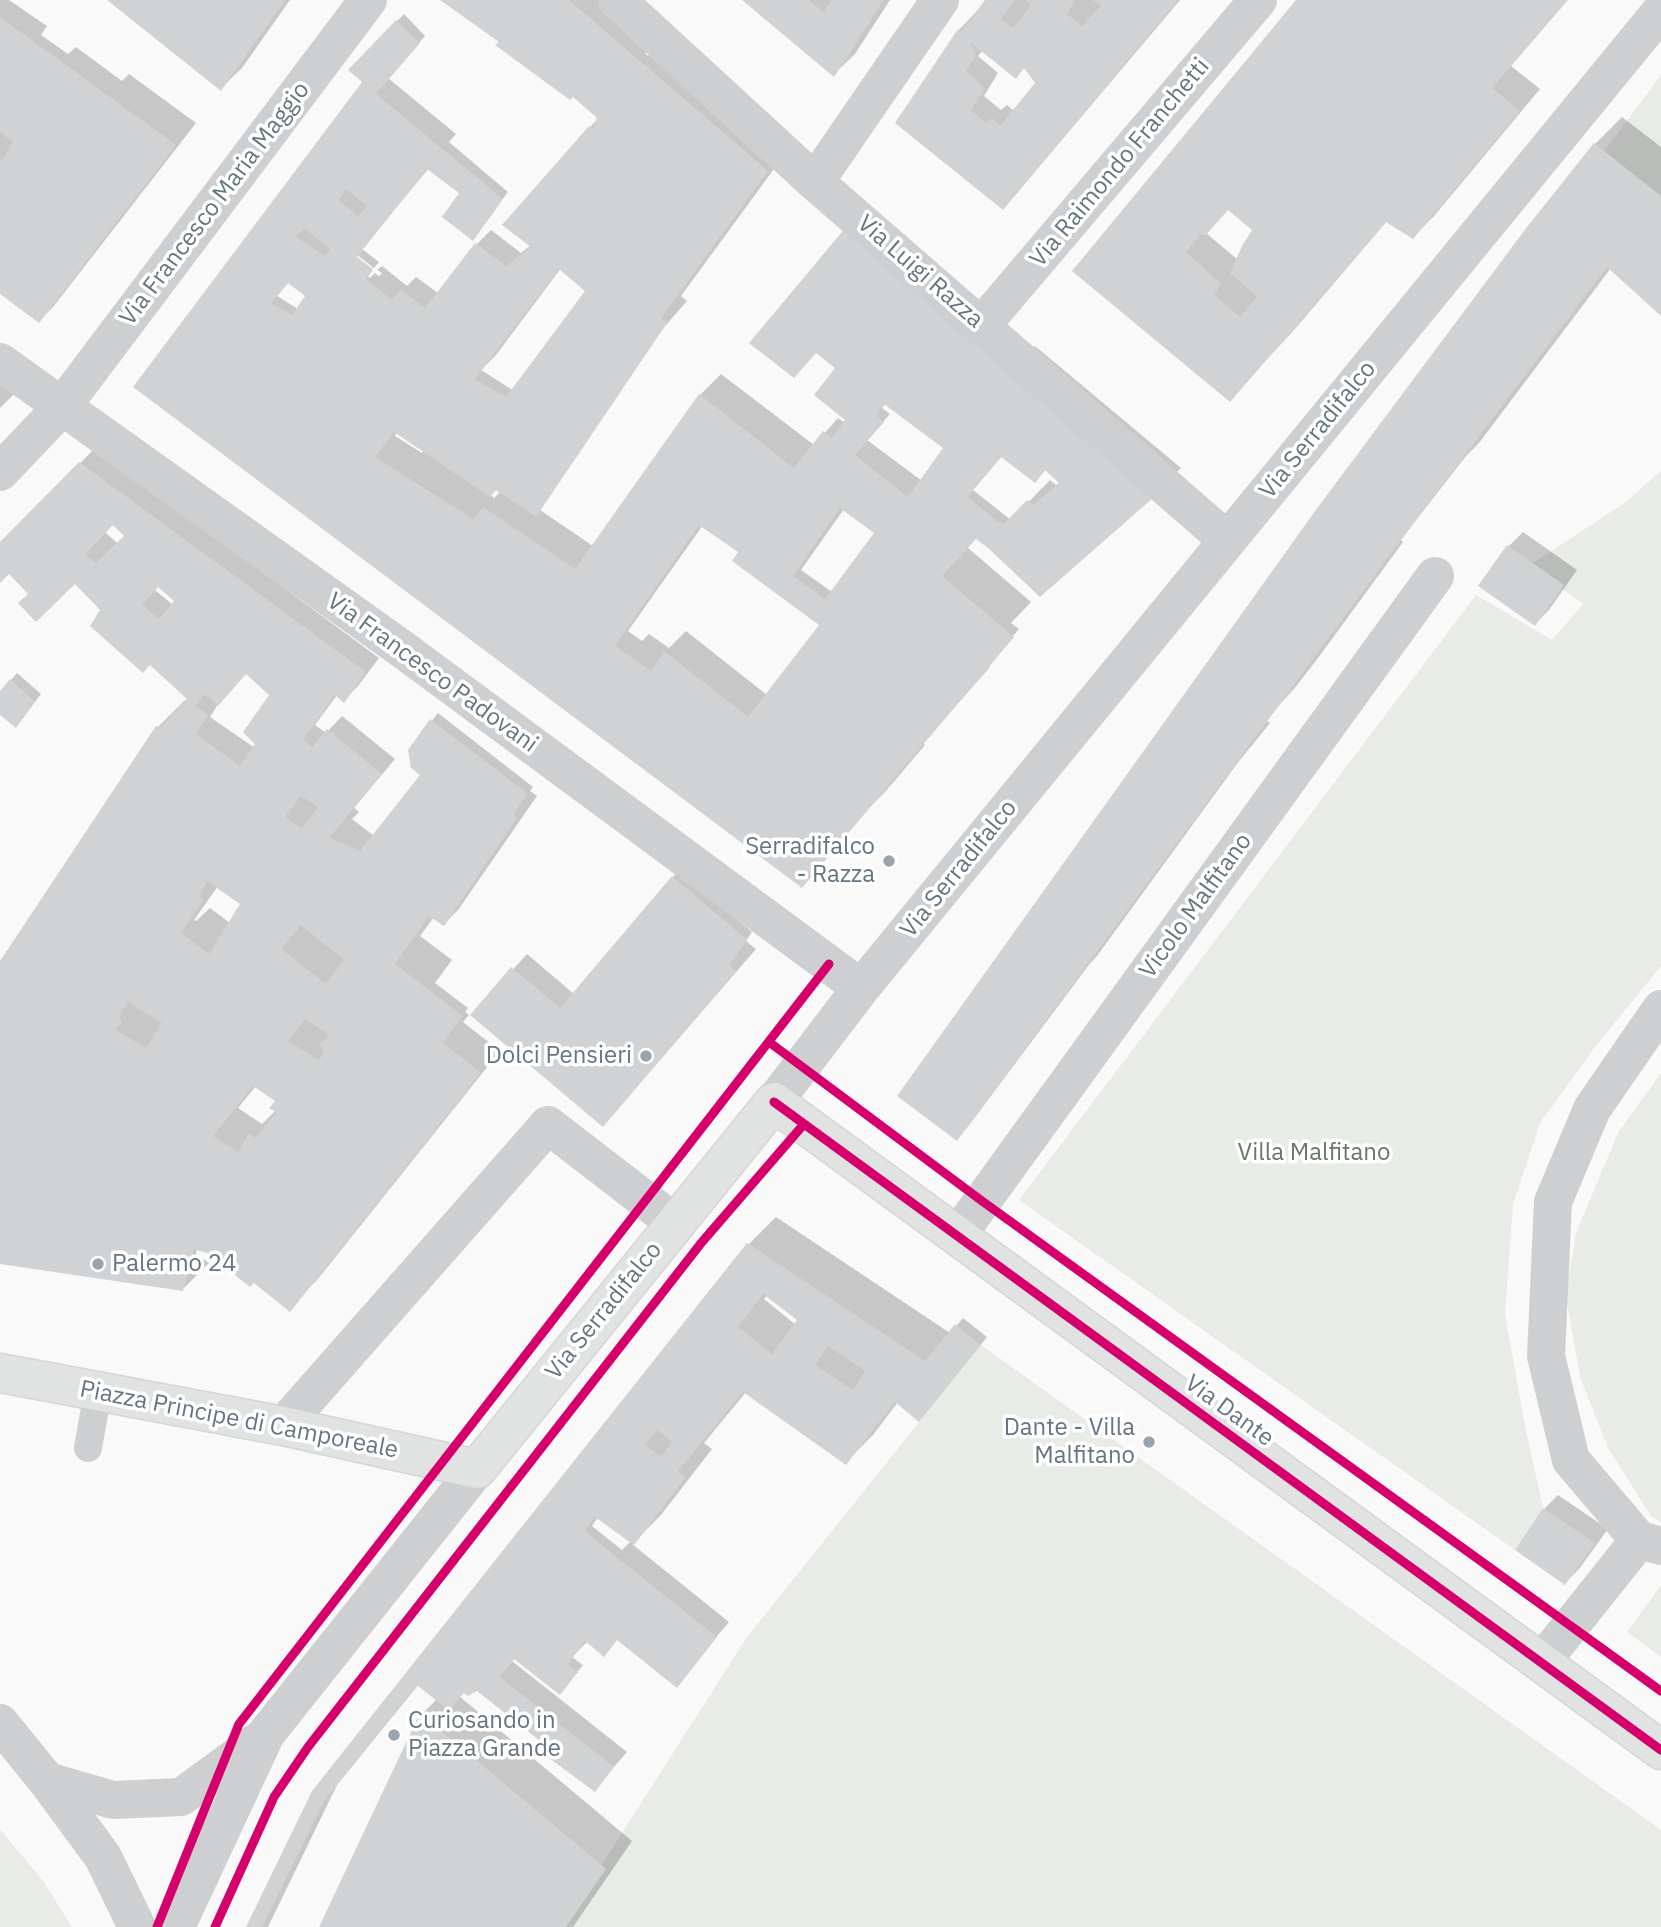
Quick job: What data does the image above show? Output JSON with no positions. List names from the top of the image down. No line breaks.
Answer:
{"streets":{"street":["Via Raimondo Franchetti","Via Francesco Maria Maggio","Via Luigi Razza","Via Serradifalco","Via Francesco Padovani","Vicolo Malfitano","Via Dante","Piazza Principe di Camporeale"]},"crossings":[["Via Raimondo Franchetti","Via Luigi Razza"],["Via Francesco Maria Maggio","Via Francesco Padovani"],["Via Luigi Razza","Via Serradifalco"],["Via Serradifalco","Via Francesco Padovani"],["Via Serradifalco","Via Dante"],["Via Serradifalco","Piazza Principe di Camporeale"],["Vicolo Malfitano","Via Dante"]],"parks":["Villa Malfitano"],"places":["Serradifalco - Razza","Dolci Pensieri","Palermo 24","Dante - Villa Malfitano","Curiosando in Piazza Grande"]}
